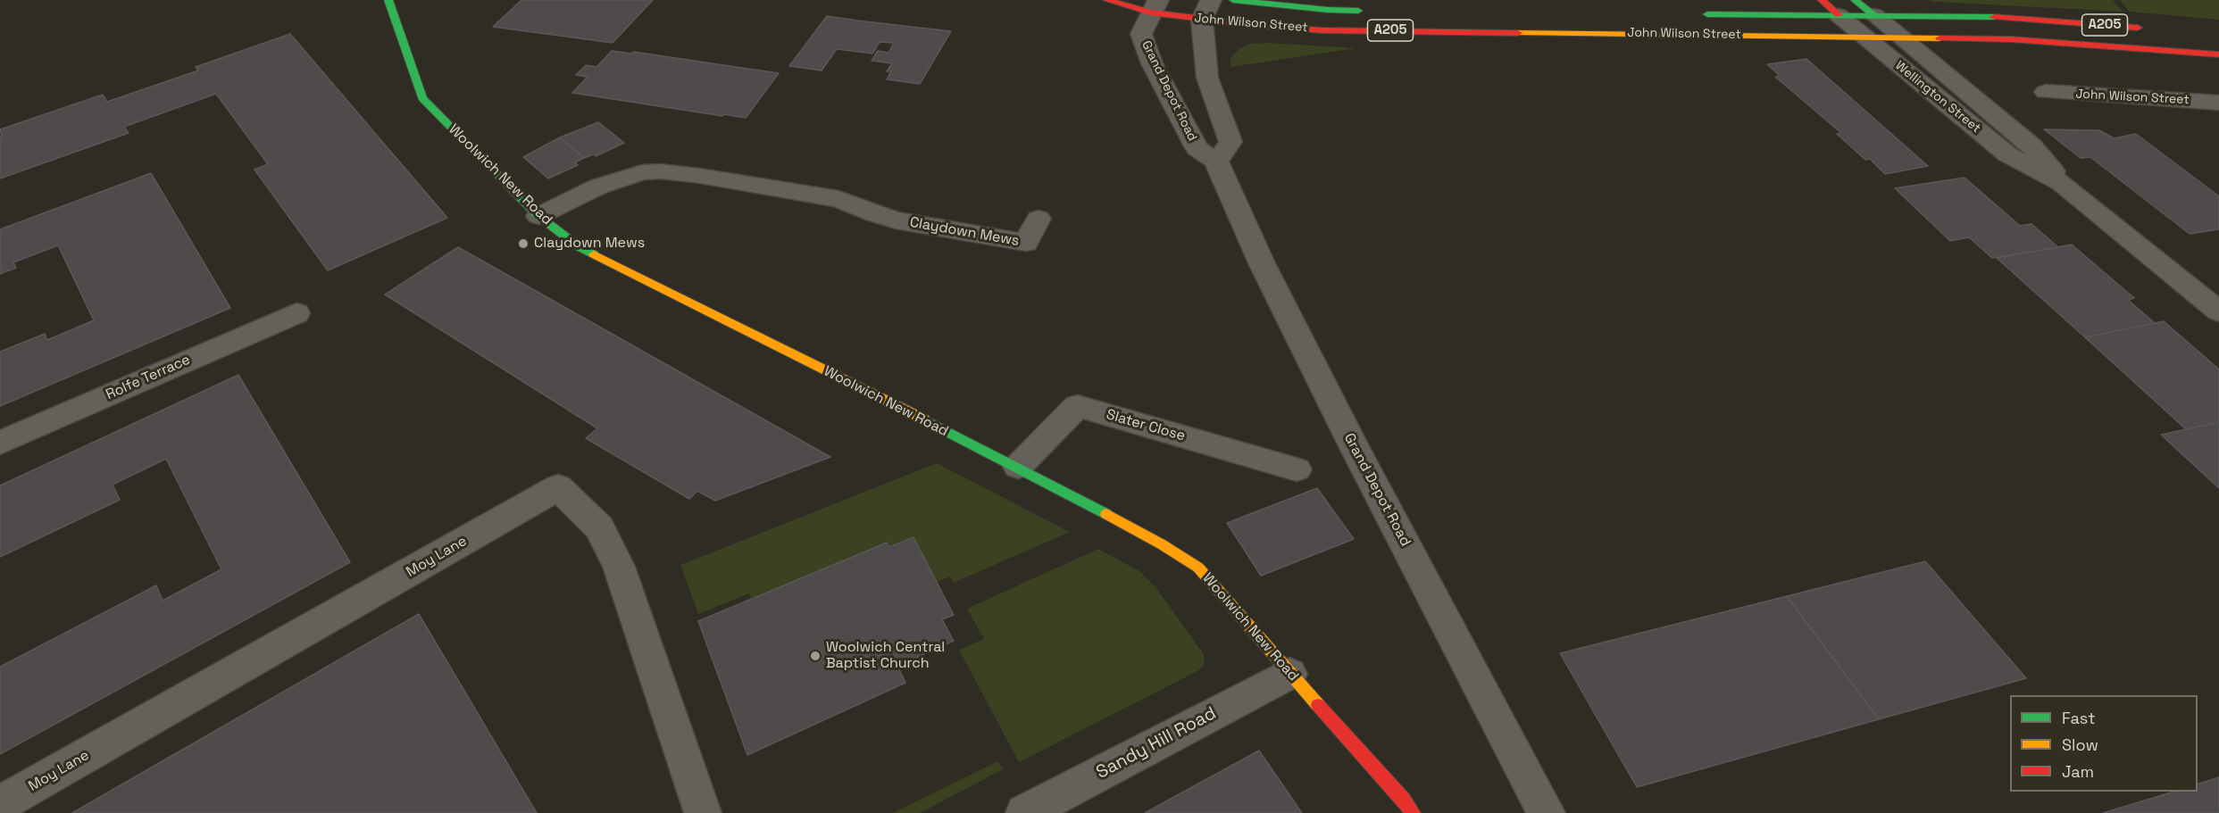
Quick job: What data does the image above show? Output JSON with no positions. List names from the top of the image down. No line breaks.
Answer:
{"streets":{"main road":["John Wilson Street","A205","Wellington Street","Woolwich New Road"],"street":["Grand Depot Road","Claydown Mews","Rolfe Terrace","Slater Close","Moy Lane","Sandy Hill Road"]},"crossings":[["John Wilson Street","A205"],["John Wilson Street","Grand Depot Road"],["John Wilson Street","Wellington Street"],["A205","Grand Depot Road"],["Woolwich New Road","Claydown Mews"],["Woolwich New Road","Slater Close"],["Woolwich New Road","Sandy Hill Road"]],"places":["Claydown Mews","Woolwich Central Baptist Church"],"legend":["Fast","Slow","Jam"]}
